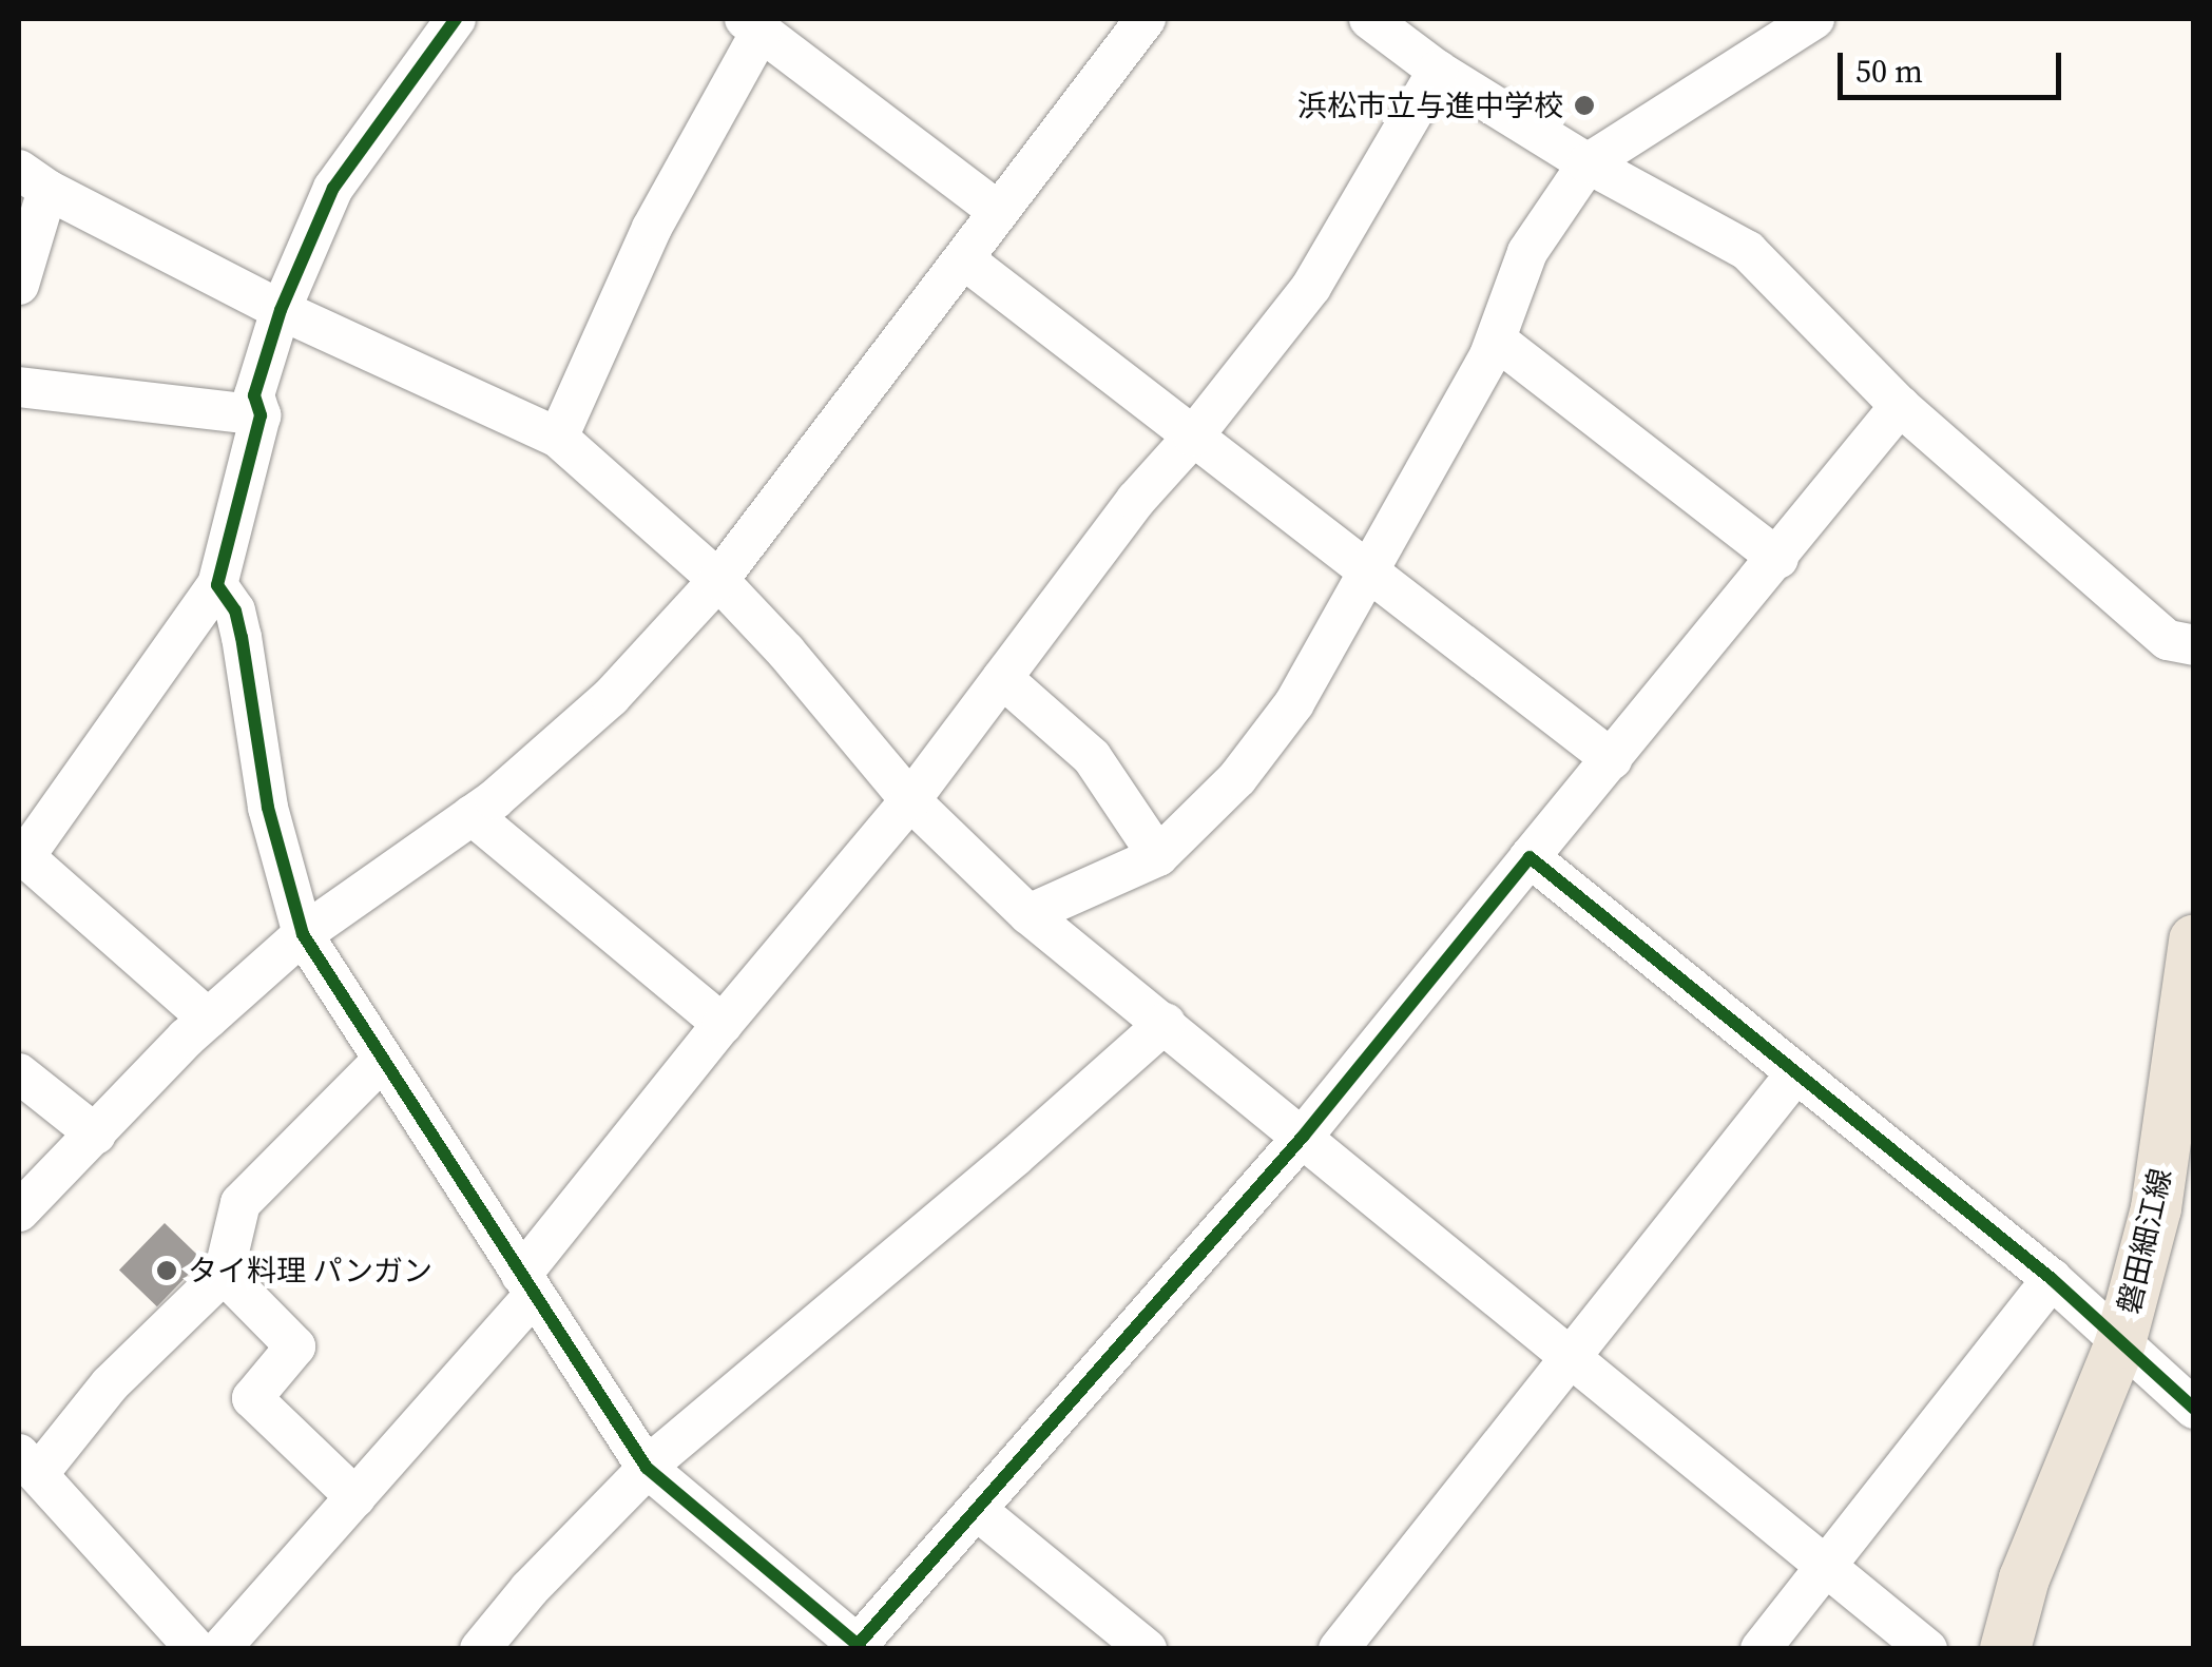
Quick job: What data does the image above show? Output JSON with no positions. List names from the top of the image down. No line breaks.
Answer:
{"streets":{"main road":["磐田細江線"]},"places":["浜松市立与進中学校","タイ料理 パンガン"],"scale_bar":"50 m"}
